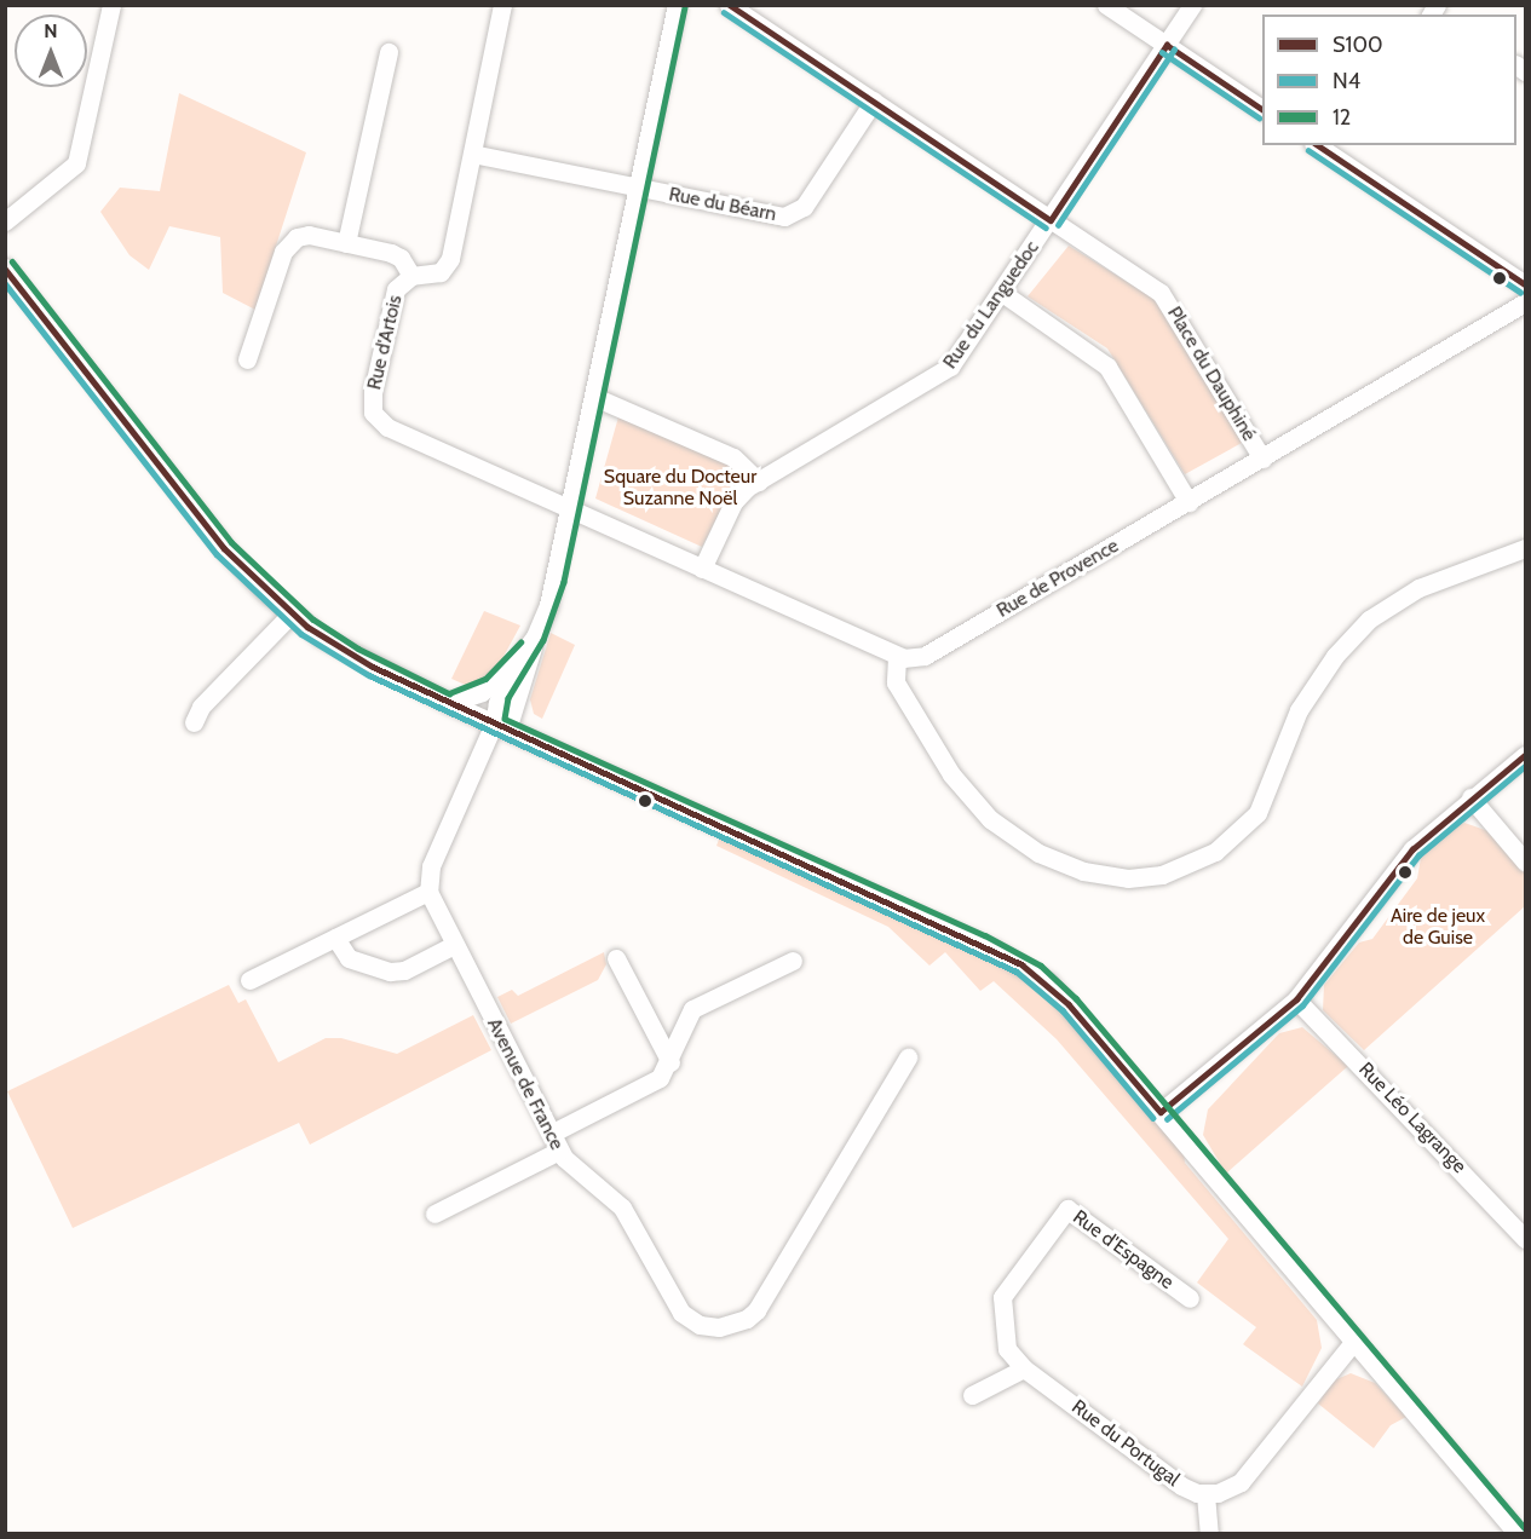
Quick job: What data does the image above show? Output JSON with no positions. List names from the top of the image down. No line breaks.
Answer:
{"streets":{"street":["Rue du Béarn","Rue du Languedoc","Rue d'Artois","Place du Dauphiné","Rue de Provence","Avenue de France","Rue Léo Lagrange","Rue d'Espagne","Rue du Portugal"]},"crossings":[["Rue du Béarn","Rue d'Artois"],["Rue du Béarn","Place du Dauphiné"],["Rue du Languedoc","Place du Dauphiné"],["Place du Dauphiné","Rue de Provence"],["Rue d'Espagne","Rue du Portugal"]],"parks":["Square du Docteur Suzanne Noël","Aire de jeux de Guise"],"lines":["transit line S100","transit line 12","transit line N4"],"legend":["S100","N4","12"],"north":"top"}
